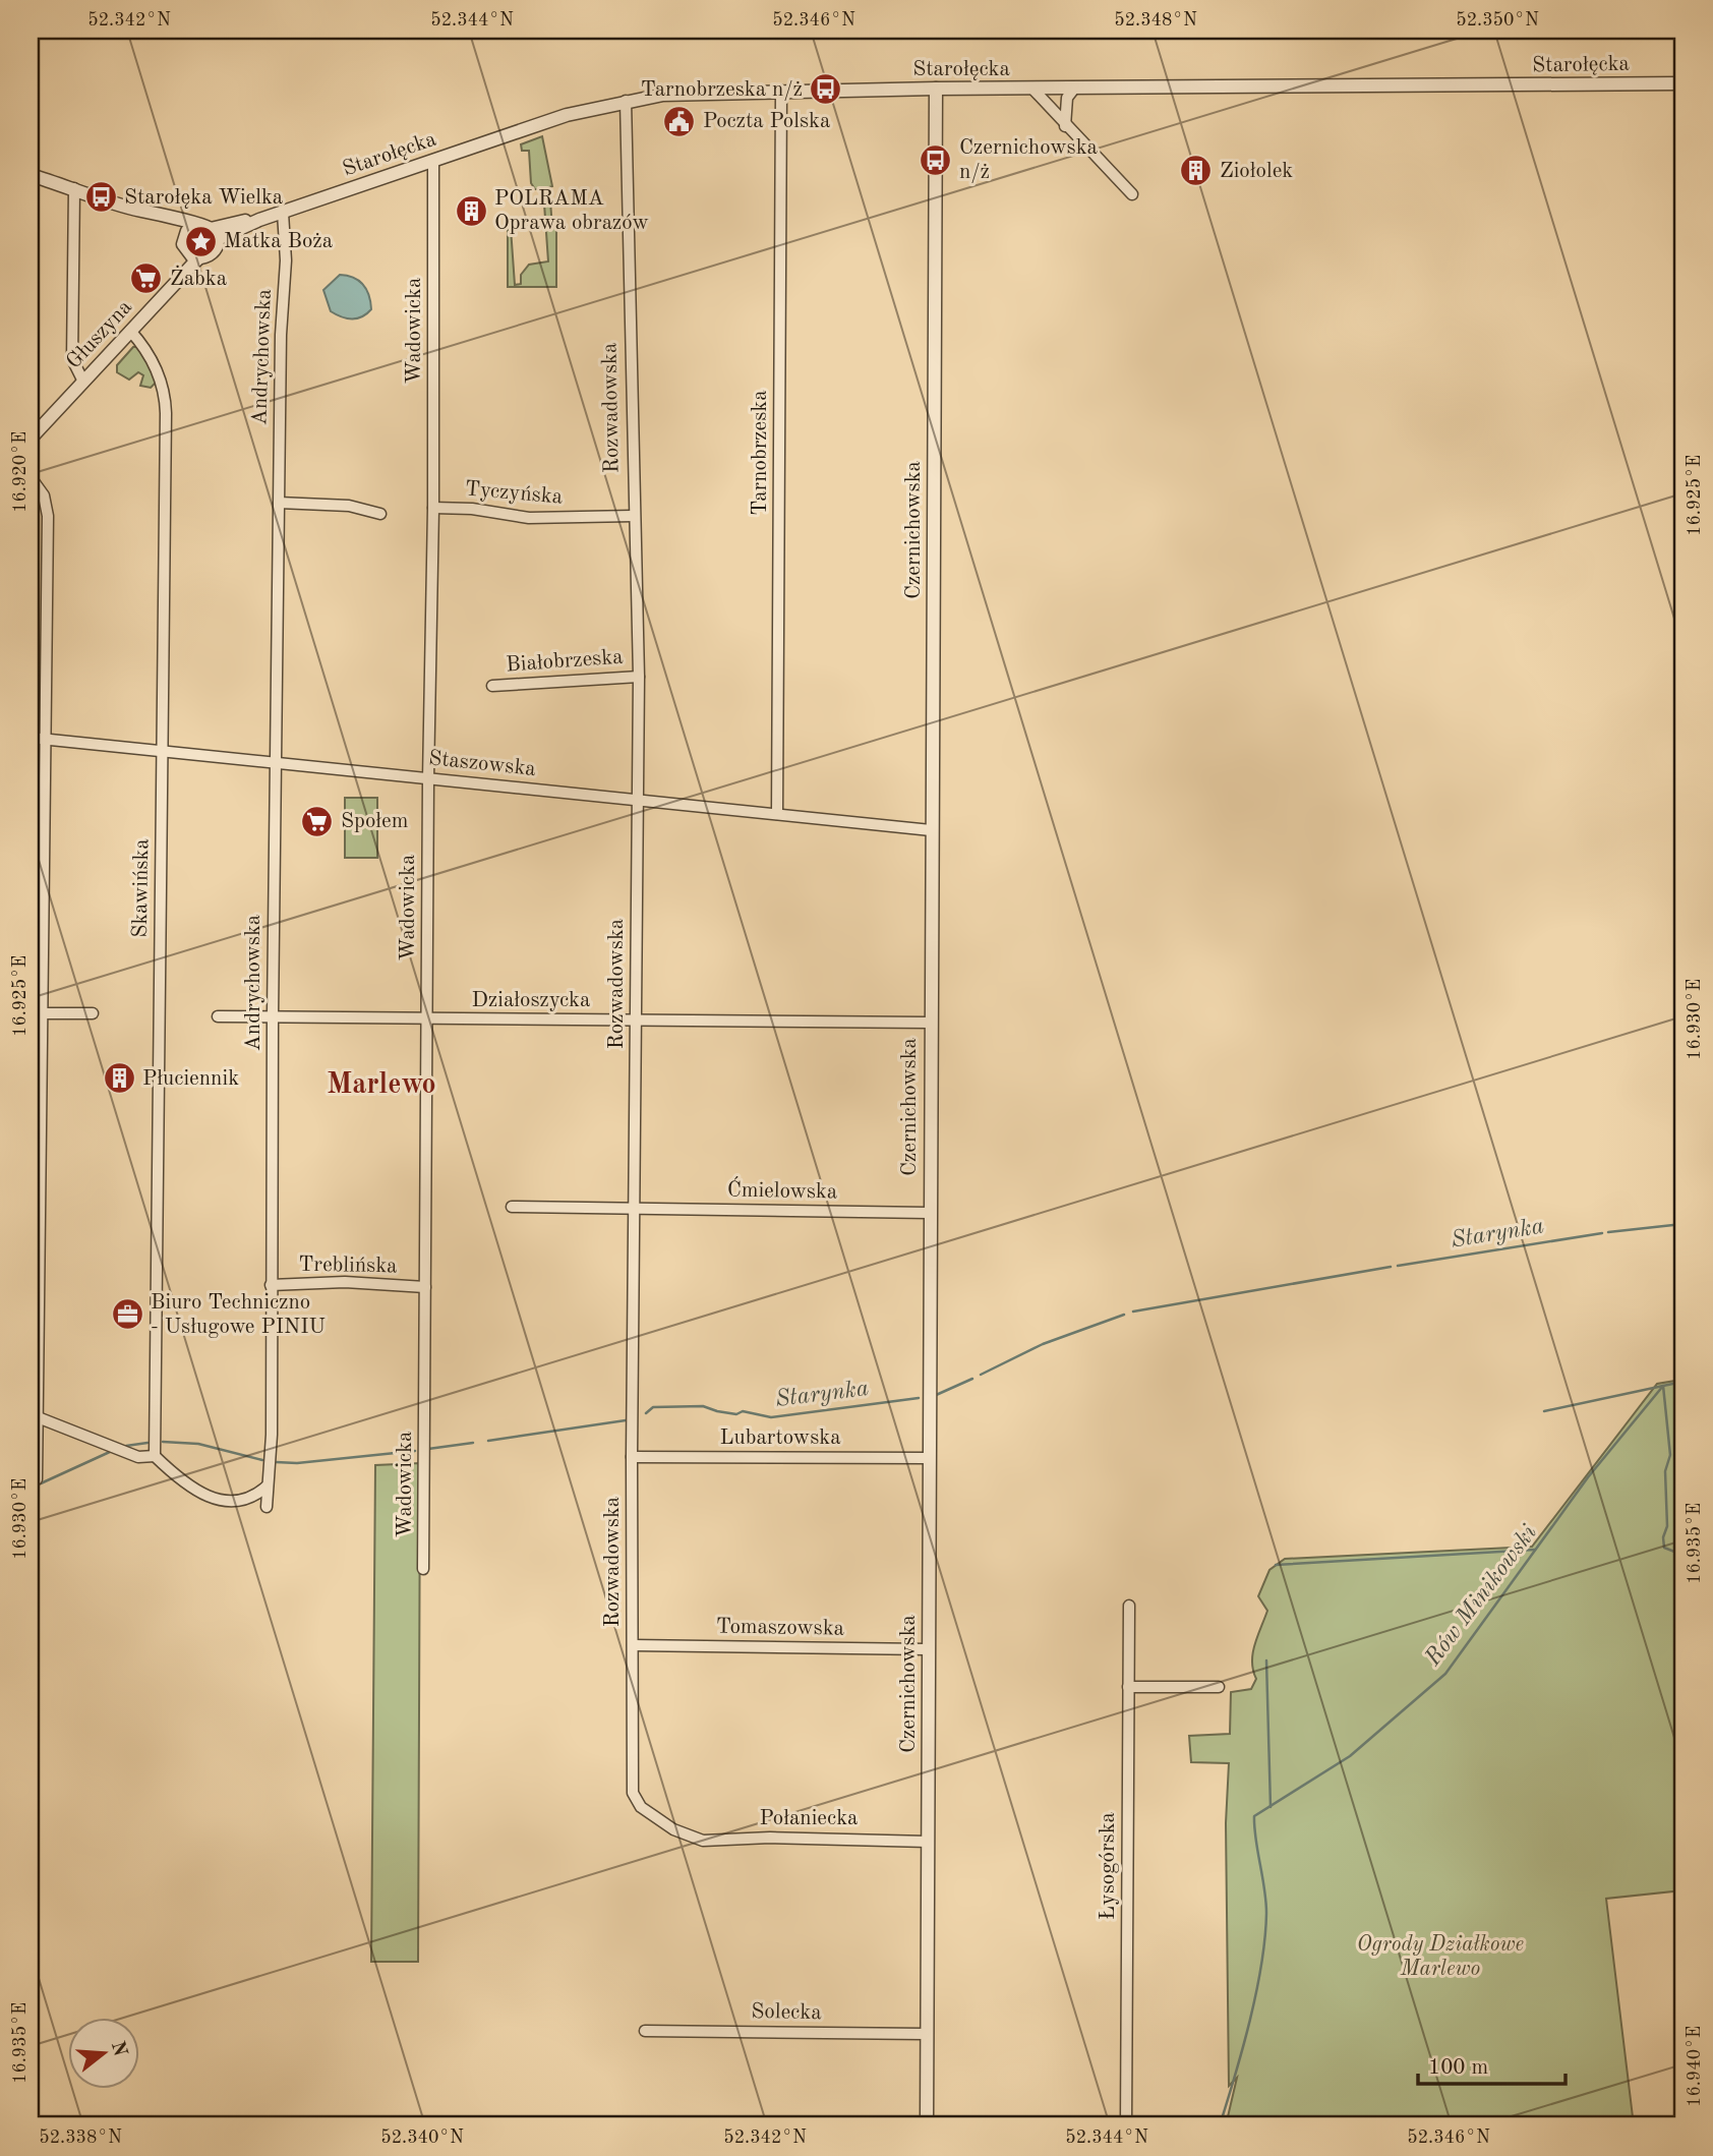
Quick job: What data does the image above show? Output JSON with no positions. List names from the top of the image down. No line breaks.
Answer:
{"streets":{"street":["Starołęcka","Wadowicka","Głuszyna","Andrychowska","Rozwadowska","Tarnobrzeska","Tyczyńska","Czernichowska","Białobrzeska","Staszowska","Skawińska","Działoszycka","Ćmielowska","Treblińska","Lubartowska","Tomaszowska","Połaniecka","Łysogórska","Solecka"]},"crossings":[["Starołęcka","Wadowicka"],["Starołęcka","Głuszyna"],["Starołęcka","Andrychowska"],["Starołęcka","Rozwadowska"],["Starołęcka","Tarnobrzeska"],["Starołęcka","Czernichowska"],["Wadowicka","Tyczyńska"],["Wadowicka","Staszowska"],["Wadowicka","Działoszycka"],["Wadowicka","Treblińska"],["Głuszyna","Skawińska"],["Andrychowska","Staszowska"],["Andrychowska","Działoszycka"],["Andrychowska","Treblińska"],["Rozwadowska","Tyczyńska"],["Rozwadowska","Białobrzeska"],["Rozwadowska","Staszowska"],["Rozwadowska","Działoszycka"],["Rozwadowska","Ćmielowska"],["Rozwadowska","Lubartowska"],["Rozwadowska","Tomaszowska"],["Rozwadowska","Połaniecka"],["Tarnobrzeska","Staszowska"],["Czernichowska","Staszowska"],["Czernichowska","Działoszycka"],["Czernichowska","Ćmielowska"],["Czernichowska","Lubartowska"],["Czernichowska","Tomaszowska"],["Czernichowska","Połaniecka"],["Czernichowska","Solecka"],["Staszowska","Skawińska"]],"districts":["Marlewo"],"water":["Starynka","Rów Minikowski"],"parks":["Ogrody Działkowe Marlewo"],"places":{"bus stop":["Tarnobrzeska n/ż","Czernichowska n/ż","Starołęka Wielka"],"public building":["Poczta Polska"],"building":["Ziołolek","POLRAMA Oprawa obrazów","Płuciennik"],"place":["Matka Boża"],"supermarket":["Żabka","Społem"],"office":["Biuro Techniczno - Usługowe PINIU"]},"scale_bar":"100 m","north":"right","coordinates":["52.342°N","52.344°N","52.346°N","52.348°N","52.350°N","16.920°E","16.925°E","16.930°E","16.935°E","16.940°E","52.338°N","52.340°N"]}
